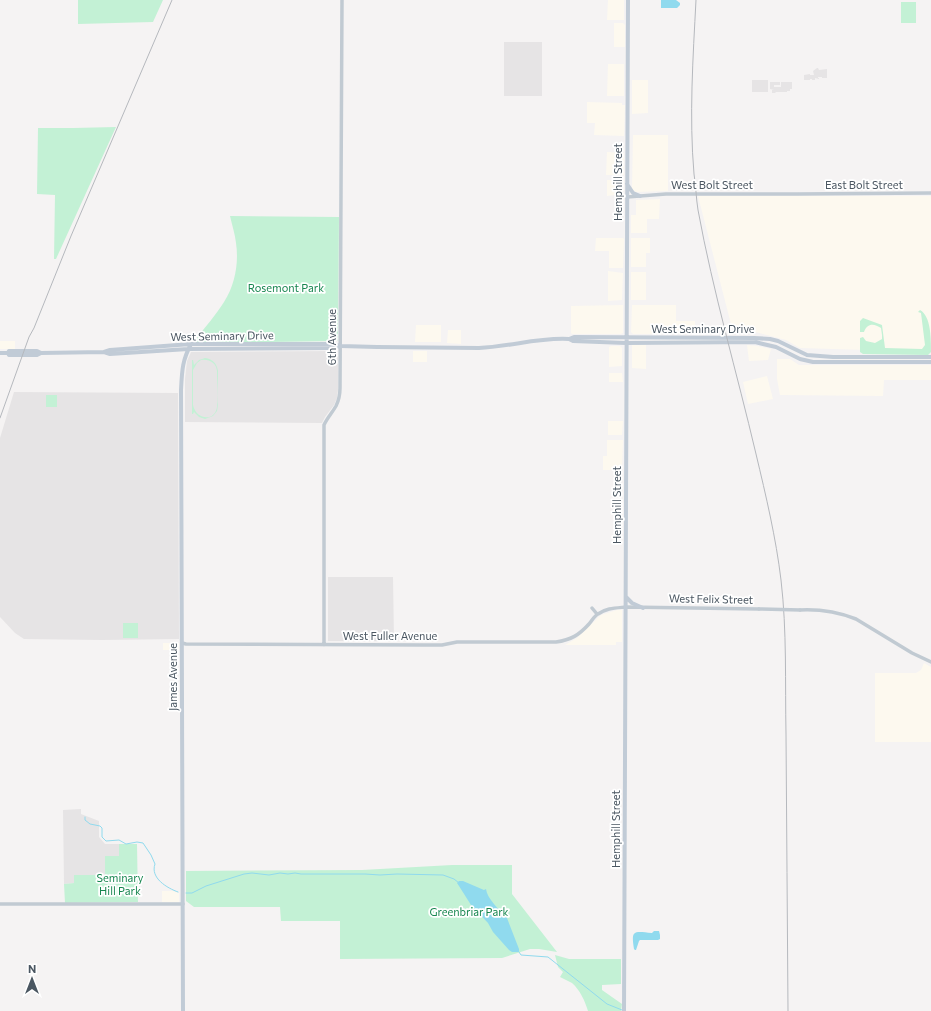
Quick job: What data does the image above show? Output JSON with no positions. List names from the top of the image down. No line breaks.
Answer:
{"streets":{"main road":["Hemphill Street","West Seminary Drive","James Avenue"],"street":["West Bolt Street","East Bolt Street","6th Avenue","West Felix Street","West Fuller Avenue"]},"crossings":[["Hemphill Street","West Bolt Street"],["Hemphill Street","West Seminary Drive"],["Hemphill Street","West Felix Street"],["West Bolt Street","East Bolt Street"],["West Seminary Drive","6th Avenue"],["West Seminary Drive","James Avenue"],["6th Avenue","West Fuller Avenue"],["West Felix Street","West Fuller Avenue"],["West Fuller Avenue","James Avenue"]],"parks":["Rosemont Park","Seminary Hill Park","Greenbriar Park"],"north":"top"}
